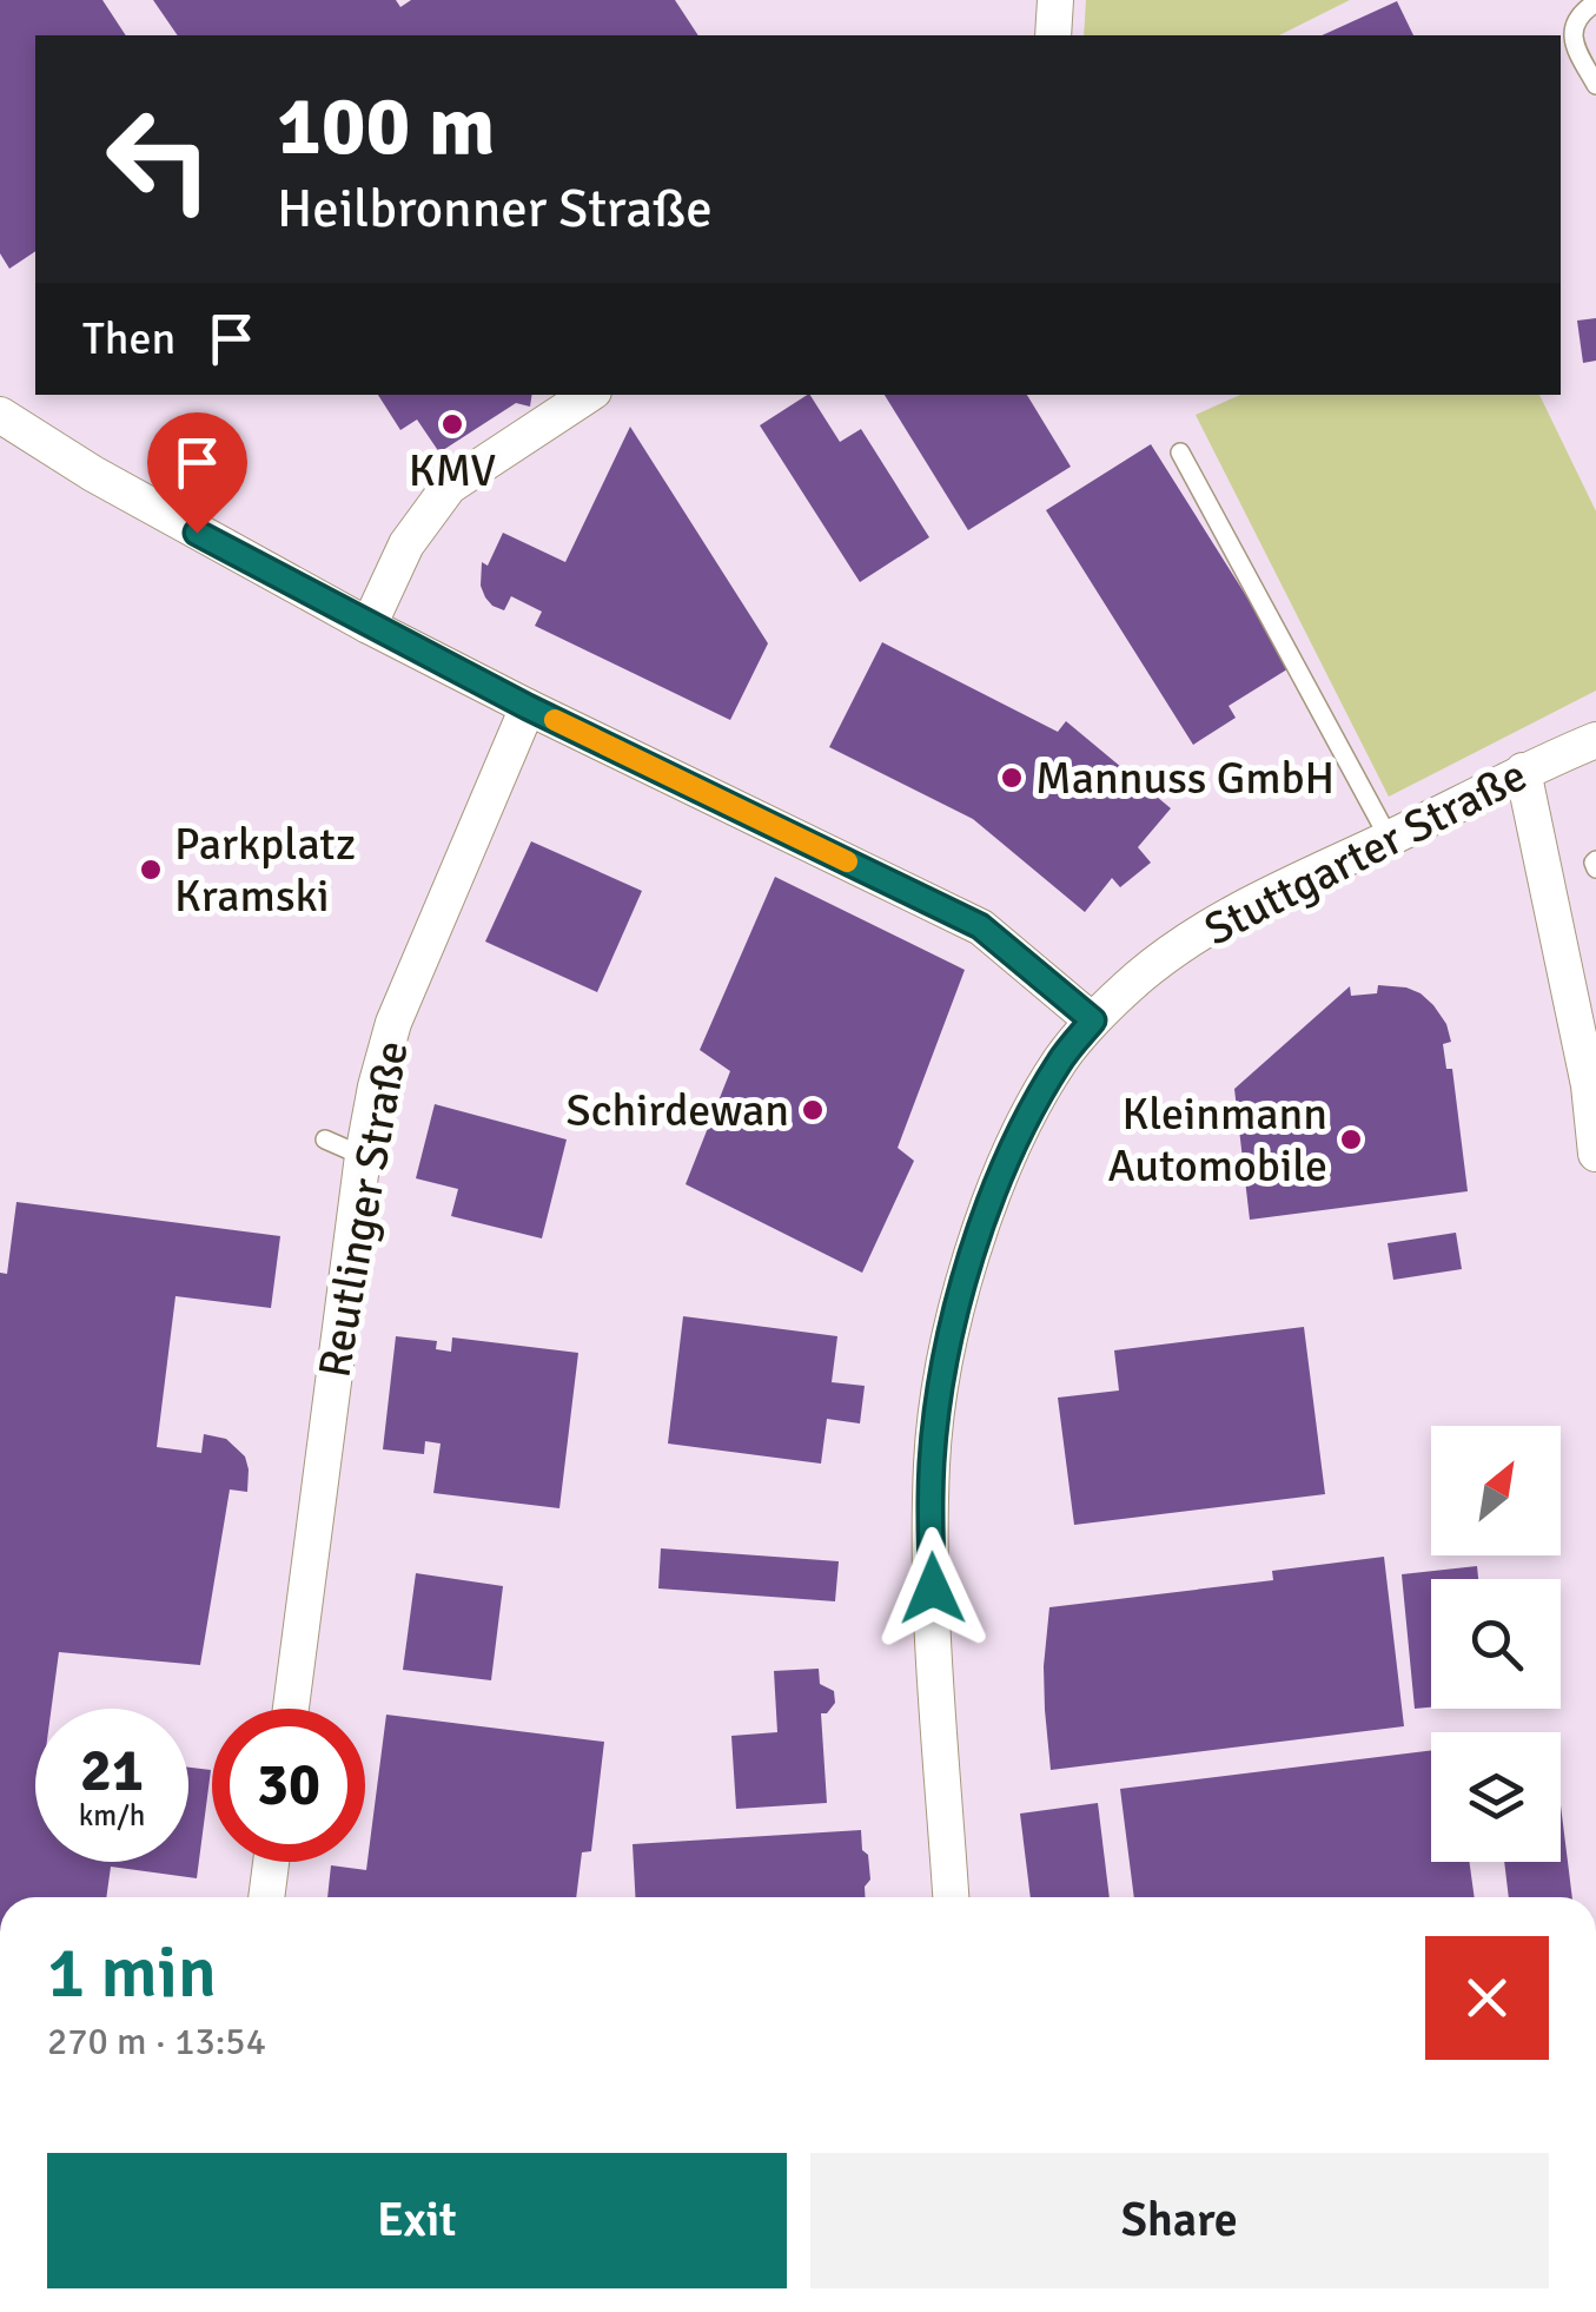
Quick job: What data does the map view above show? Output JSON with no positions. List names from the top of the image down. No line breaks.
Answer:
{"streets":{"street":["Stuttgarter Straße","Reutlinger Straße"]},"places":["KMV","Mannuss GmbH","Parkplatz Kramski","Schirdewan","Kleinmann Automobile"],"north":"top right","page":{"turn":["100 m","Heilbronner Straße"],"then":"Then","speed":"21 km/h","limit":"30","heading":["1 min","270 m · 13:54"],"buttons":["Exit","Share"]}}
